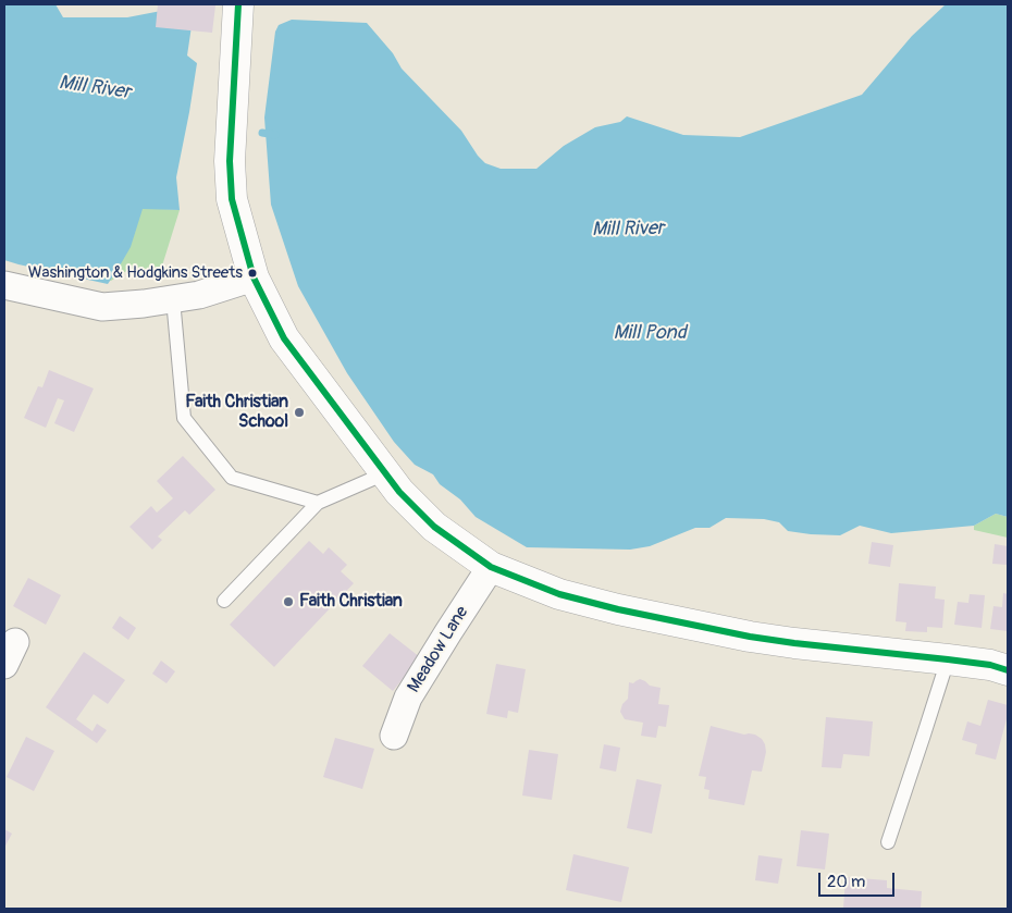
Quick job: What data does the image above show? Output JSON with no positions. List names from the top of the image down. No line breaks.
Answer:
{"streets":{"street":["Meadow Lane"]},"water":["Mill River","Mill Pond"],"places":["Washington & Hodgkins Streets","Faith Christian School","Faith Christian"],"scale_bar":"20 m"}
